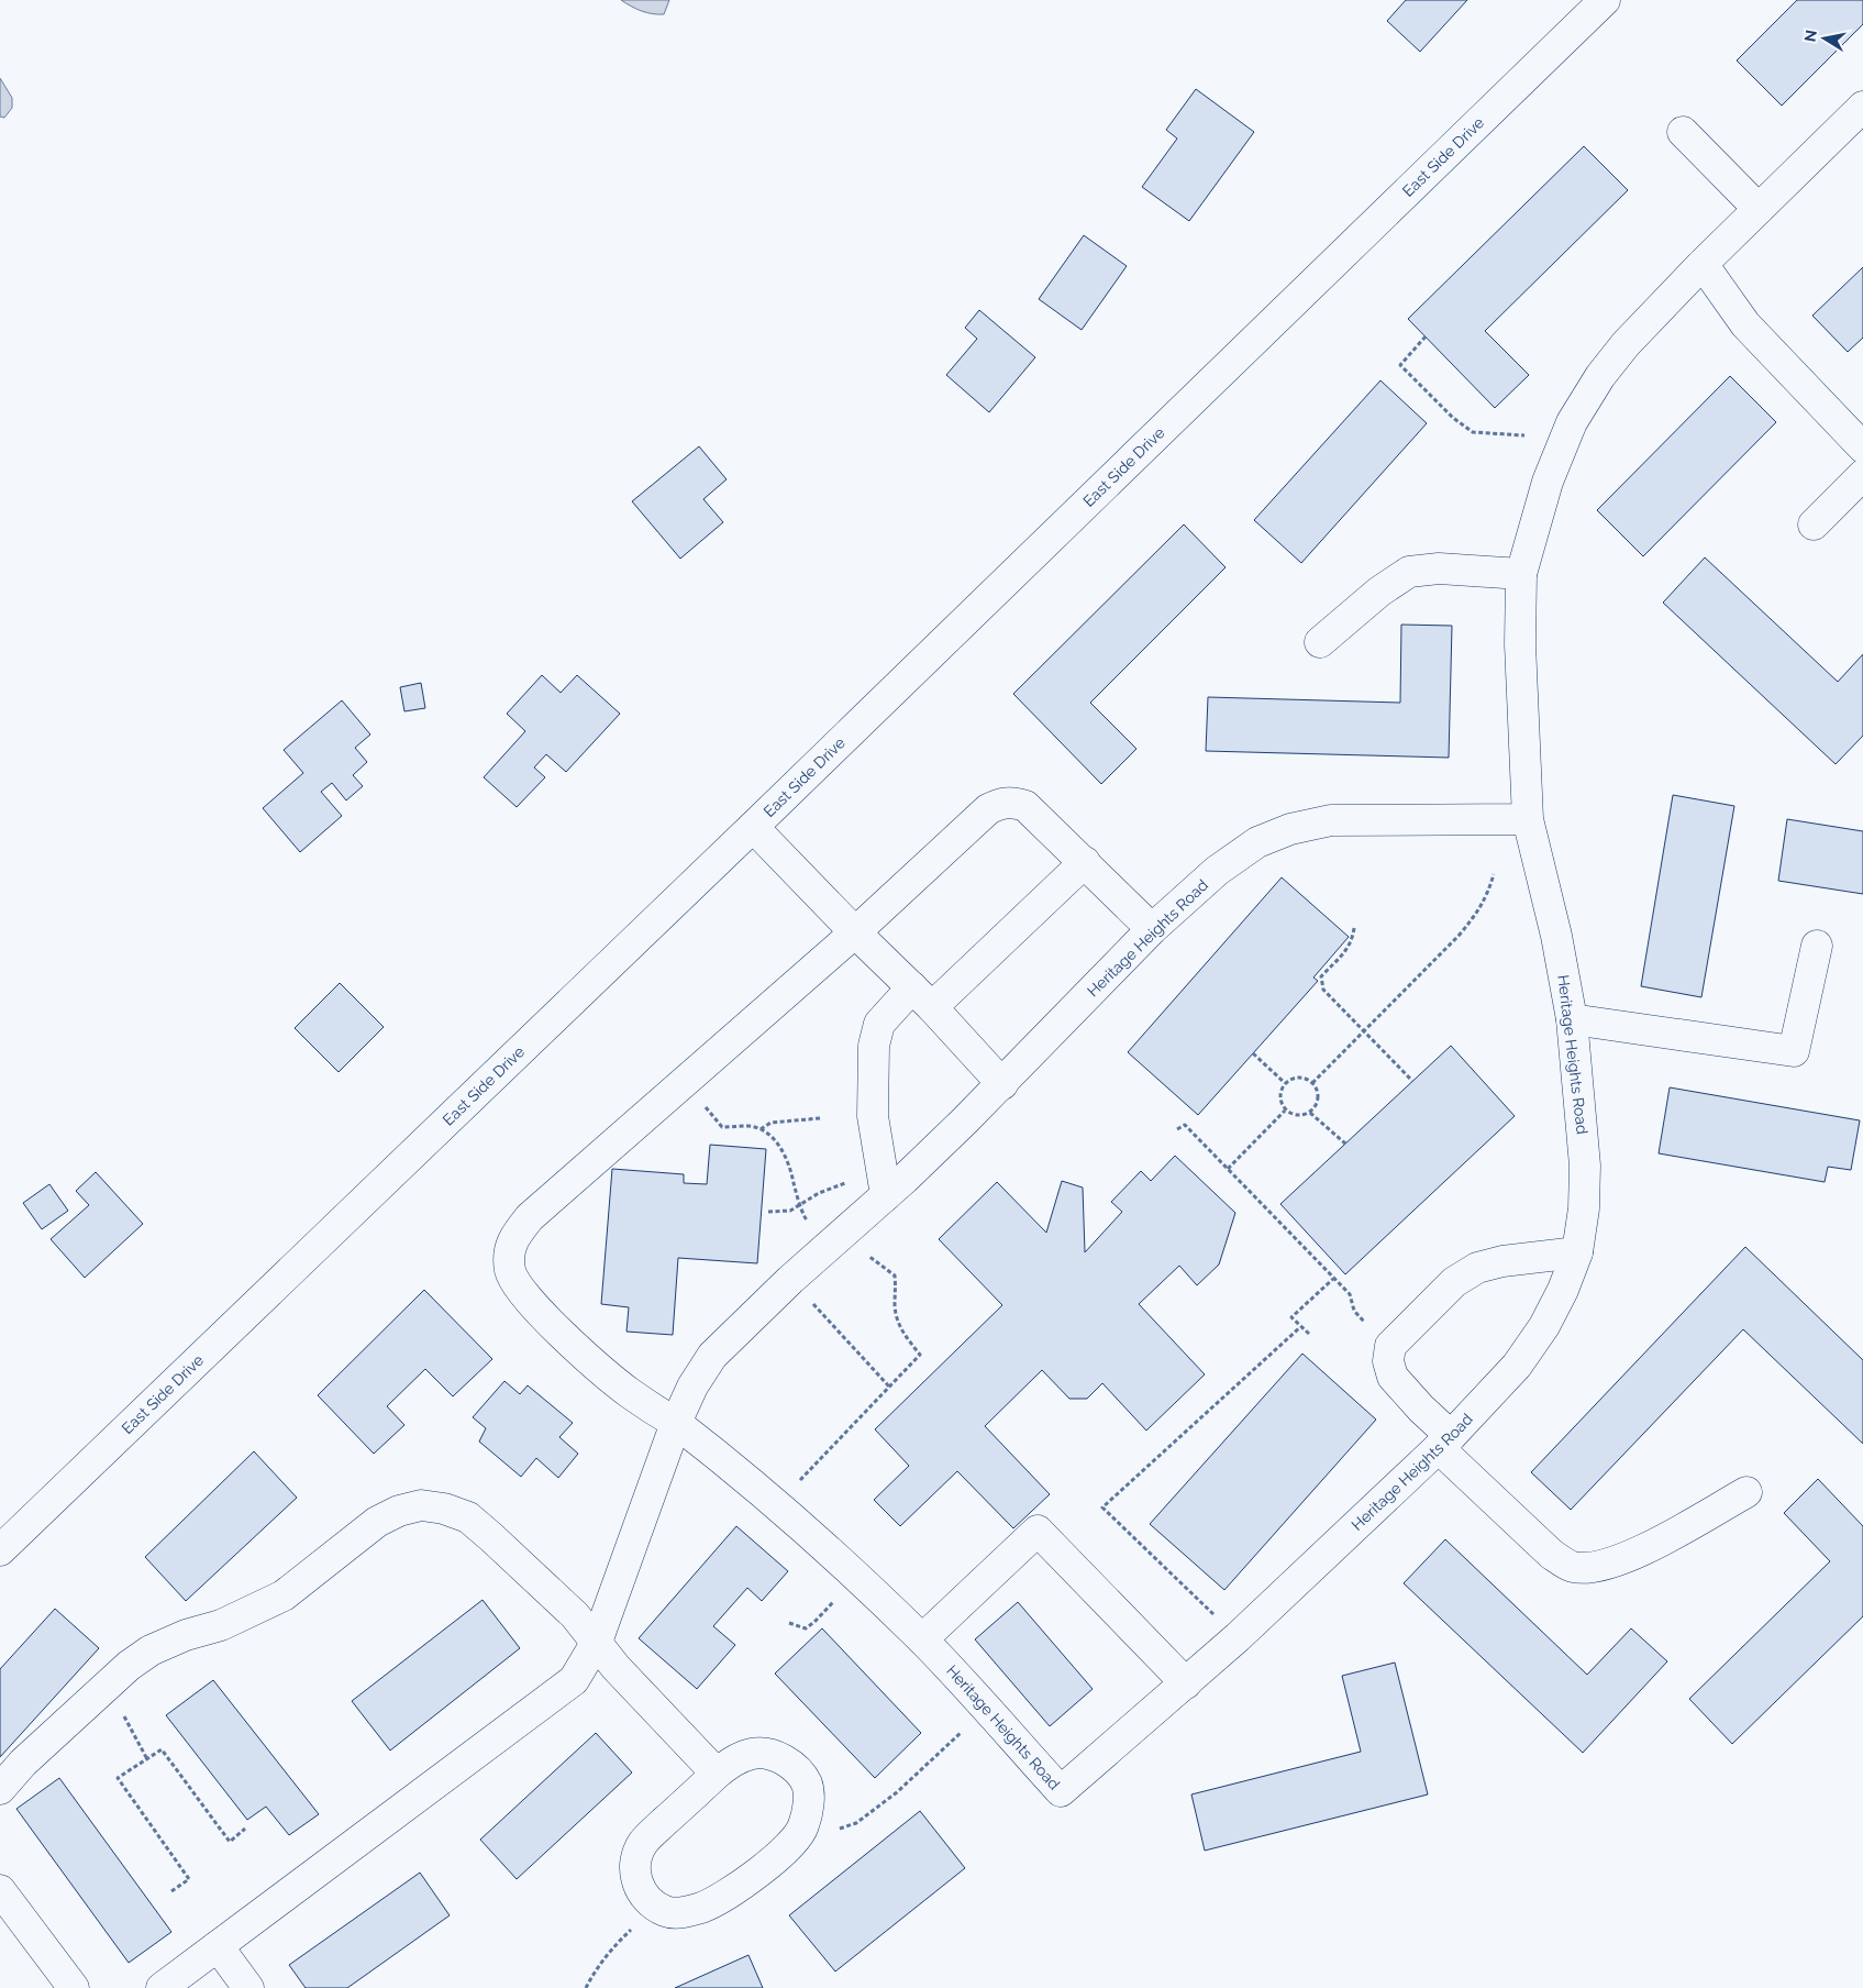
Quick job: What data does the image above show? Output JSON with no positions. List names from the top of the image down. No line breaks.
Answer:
{"streets":{"street":["East Side Drive","Heritage Heights Road"]},"north":"left"}
